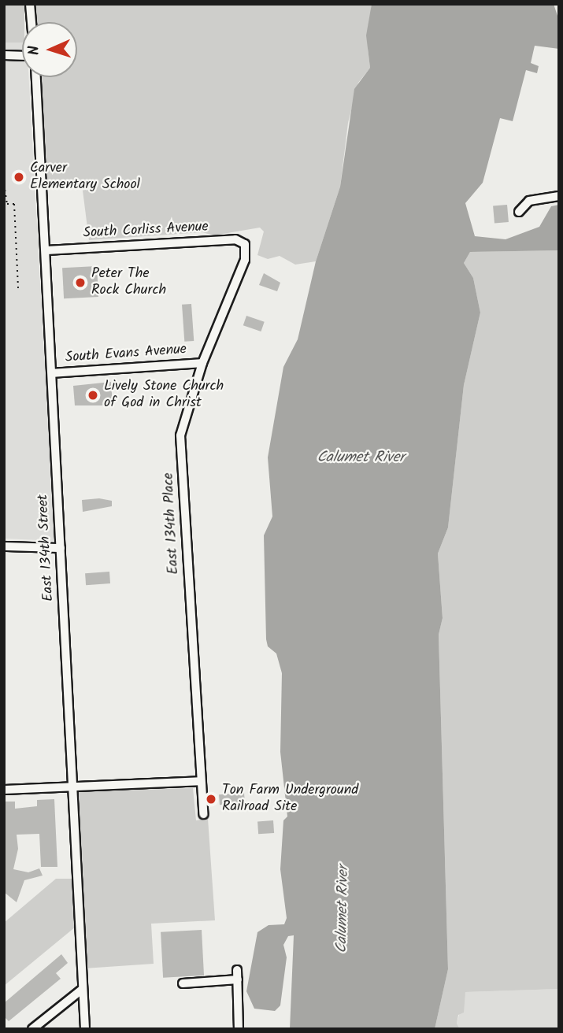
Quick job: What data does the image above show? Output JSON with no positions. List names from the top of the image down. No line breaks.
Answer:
{"streets":{"street":["South Corliss Avenue","South Evans Avenue","East 134th Place","East 134th Street"]},"crossings":[["South Corliss Avenue","East 134th Place"],["South Corliss Avenue","East 134th Street"],["South Evans Avenue","East 134th Place"],["South Evans Avenue","East 134th Street"]],"water":["Calumet River"],"places":["Carver Elementary School","Peter The Rock Church","Lively Stone Church of God in Christ","Ton Farm Underground Railroad Site"],"north":"left"}
